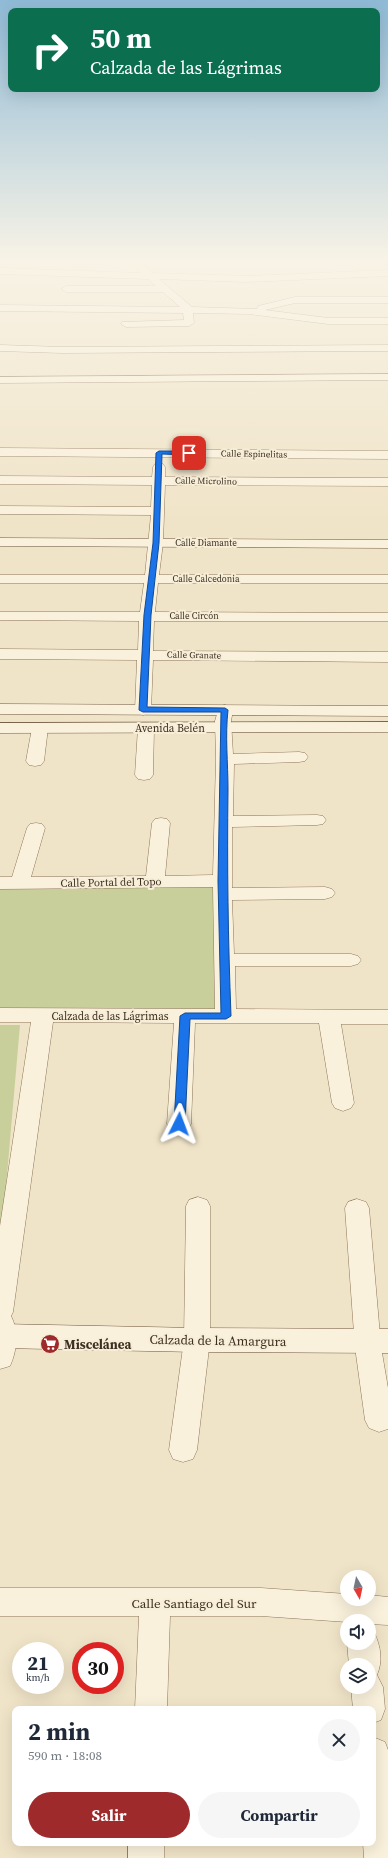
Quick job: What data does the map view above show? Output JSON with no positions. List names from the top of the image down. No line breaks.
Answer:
{"streets":{"main road":["Calle Diamante","Avenida Belén","Calzada de la Amargura"],"street":["Calle Espinelitas","Calle Microlino","Calle Calcedonia","Calle Circón","Calle Granate","Calle Portal del Topo","Calzada de las Lágrimas","Calle Santiago del Sur"]},"crossings":[["Calzada de las Lágrimas","Calzada de la Amargura"]],"places":{"supermarket":["Miscelánea"]},"north":"bottom","page":{"turn":["50 m","Calzada de las Lágrimas"],"speed":"21 km/h","limit":"30","heading":["2 min","590 m · 18:08"],"buttons":["Salir","Compartir"]}}
